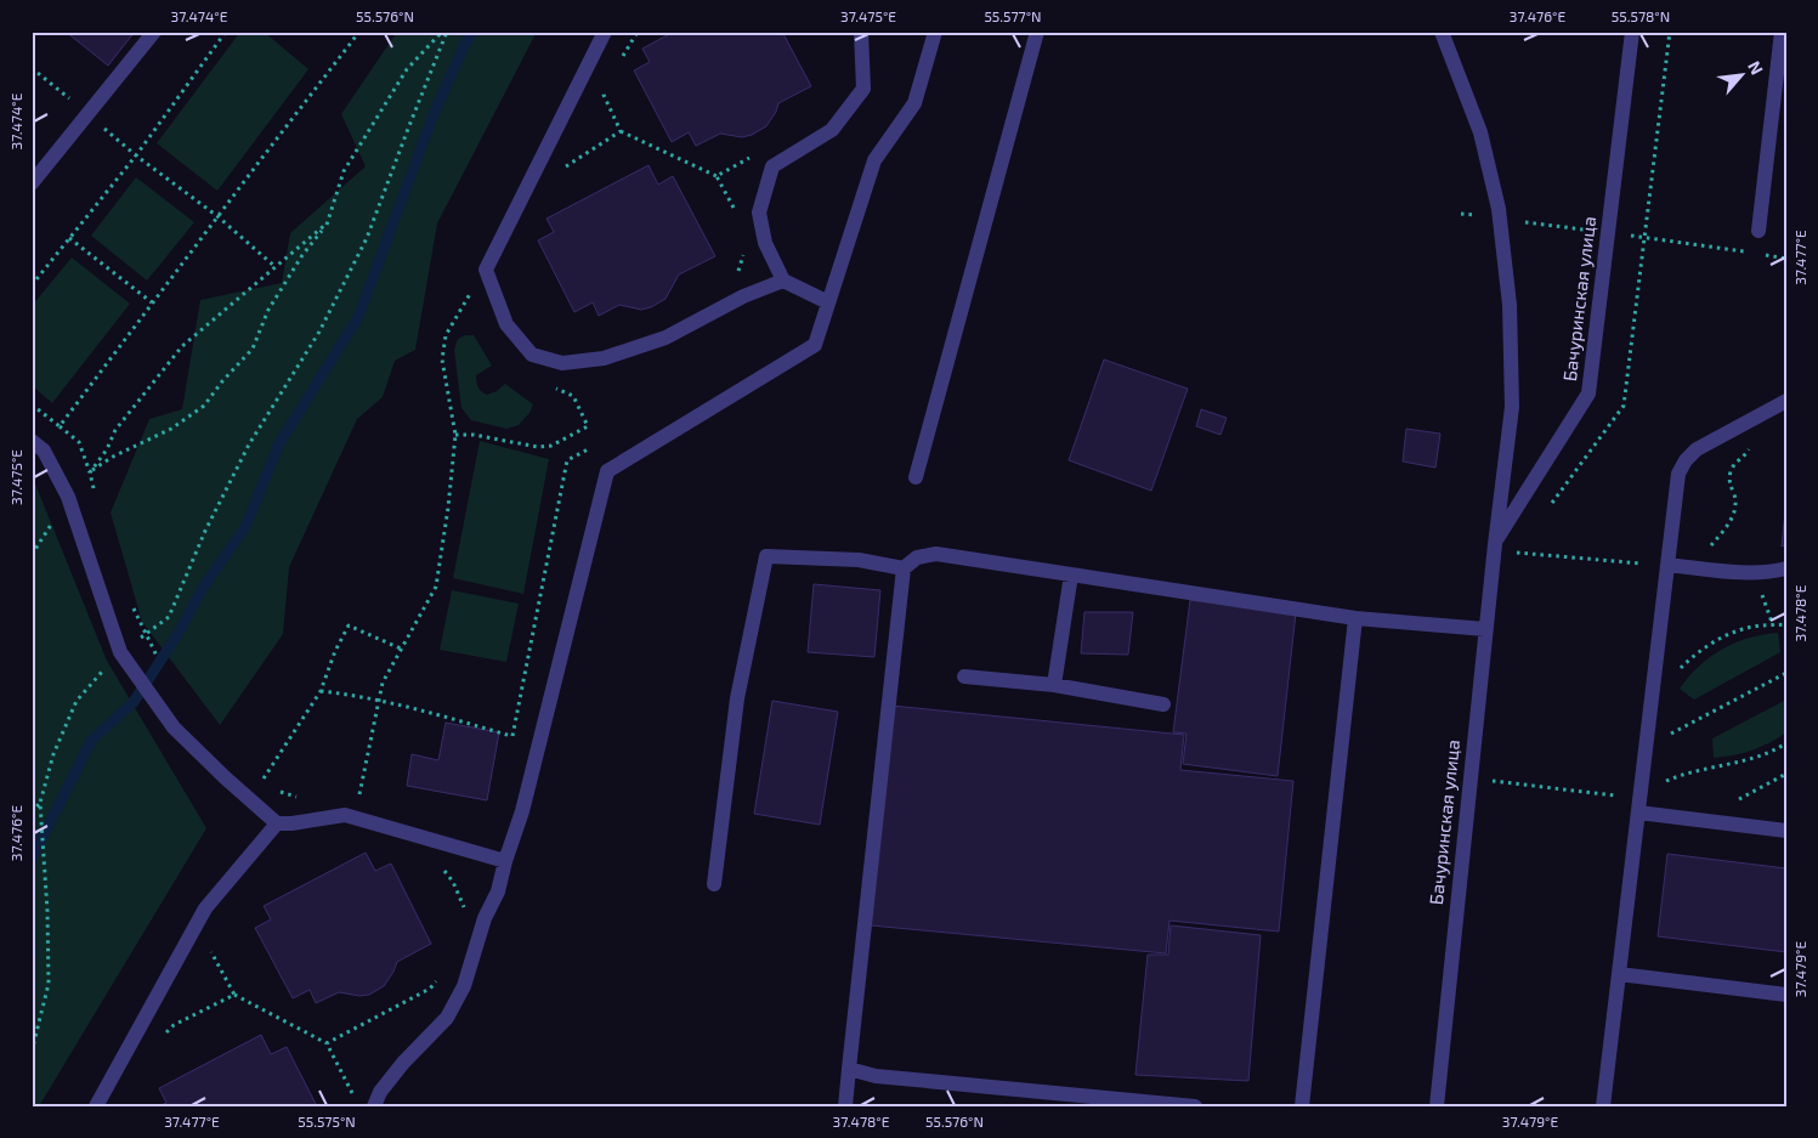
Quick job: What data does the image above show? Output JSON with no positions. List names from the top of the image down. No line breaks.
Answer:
{"streets":{"street":["Бачуринская улица"]},"north":"top right","coordinates":["37.474°E","55.576°N","37.475°E","55.577°N","37.476°E","55.578°N","37.477°E","37.478°E","37.479°E","55.575°N"]}
